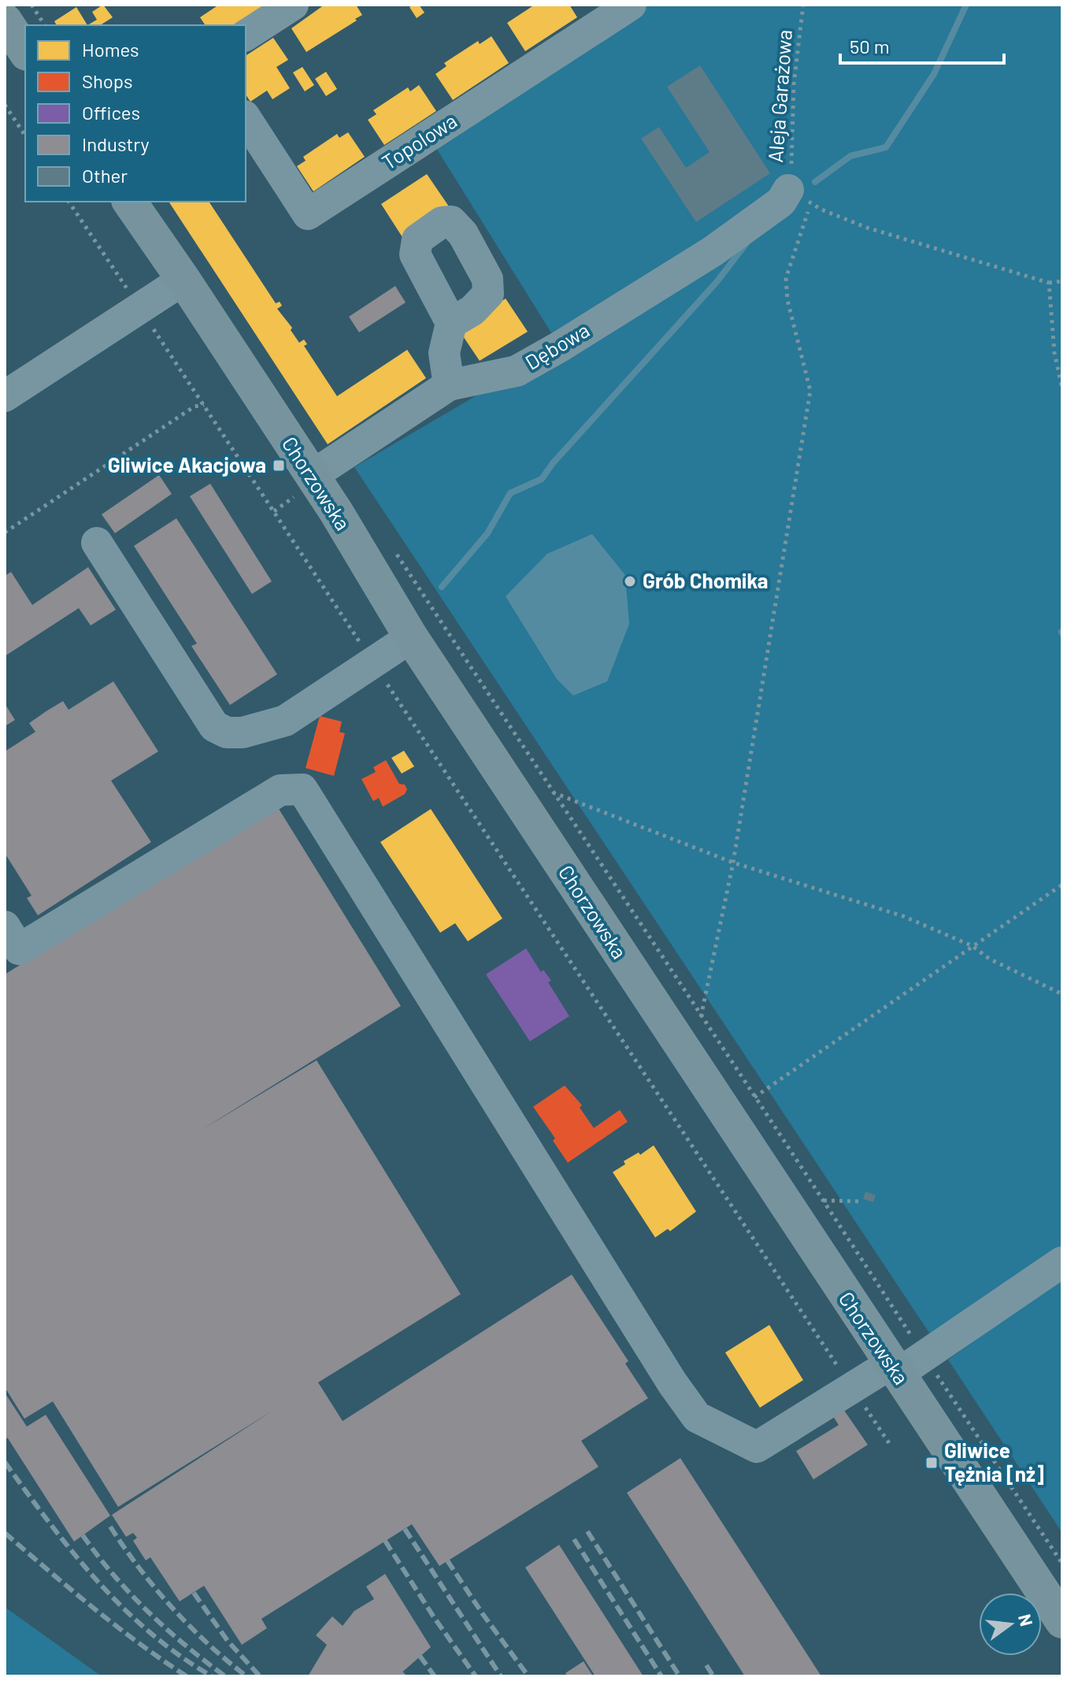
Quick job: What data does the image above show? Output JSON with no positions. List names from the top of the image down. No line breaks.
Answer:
{"streets":{"main road":["Chorzowska"],"street":["Topolowa","Dębowa"],"path":["Aleja Garażowa"]},"crossings":[["Aleja Garażowa","Dębowa"],["Dębowa","Chorzowska"]],"places":{"transit":["Gliwice Akacjowa","Gliwice Tężnia [nż]"],"other":["Grób Chomika"]},"legend":["Homes","Shops","Offices","Industry","Other"],"scale_bar":"50 m","north":"right"}
